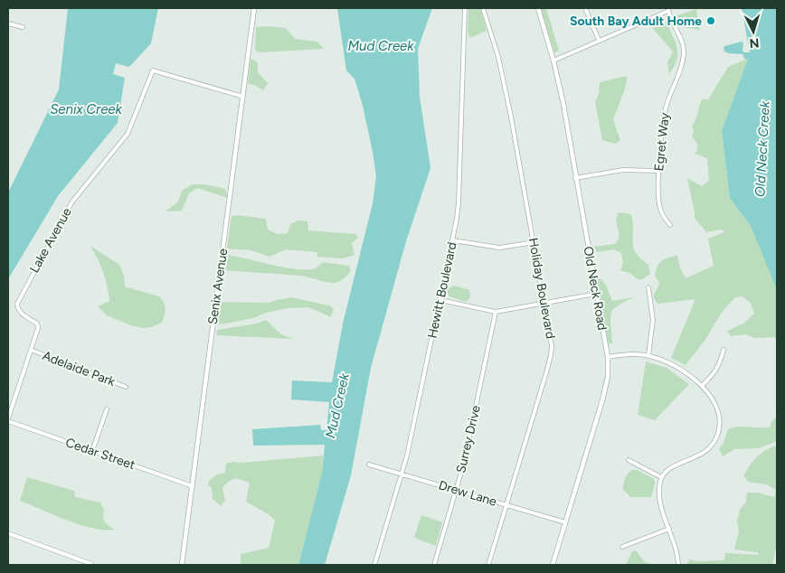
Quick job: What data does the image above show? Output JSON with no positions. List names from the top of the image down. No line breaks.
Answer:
{"streets":{"street":["Egret Way","Lake Avenue","Senix Avenue","Holiday Boulevard","Old Neck Road","Hewitt Boulevard","Adelaide Park","Surrey Drive","Cedar Street","Drew Lane"]},"crossings":[["Lake Avenue","Senix Avenue"],["Lake Avenue","Adelaide Park"],["Lake Avenue","Cedar Street"],["Senix Avenue","Cedar Street"],["Holiday Boulevard","Drew Lane"],["Old Neck Road","Drew Lane"],["Hewitt Boulevard","Drew Lane"],["Surrey Drive","Drew Lane"]],"water":["Mud Creek","Senix Creek","Old Neck Creek"],"places":["South Bay Adult Home"],"north":"bottom"}
